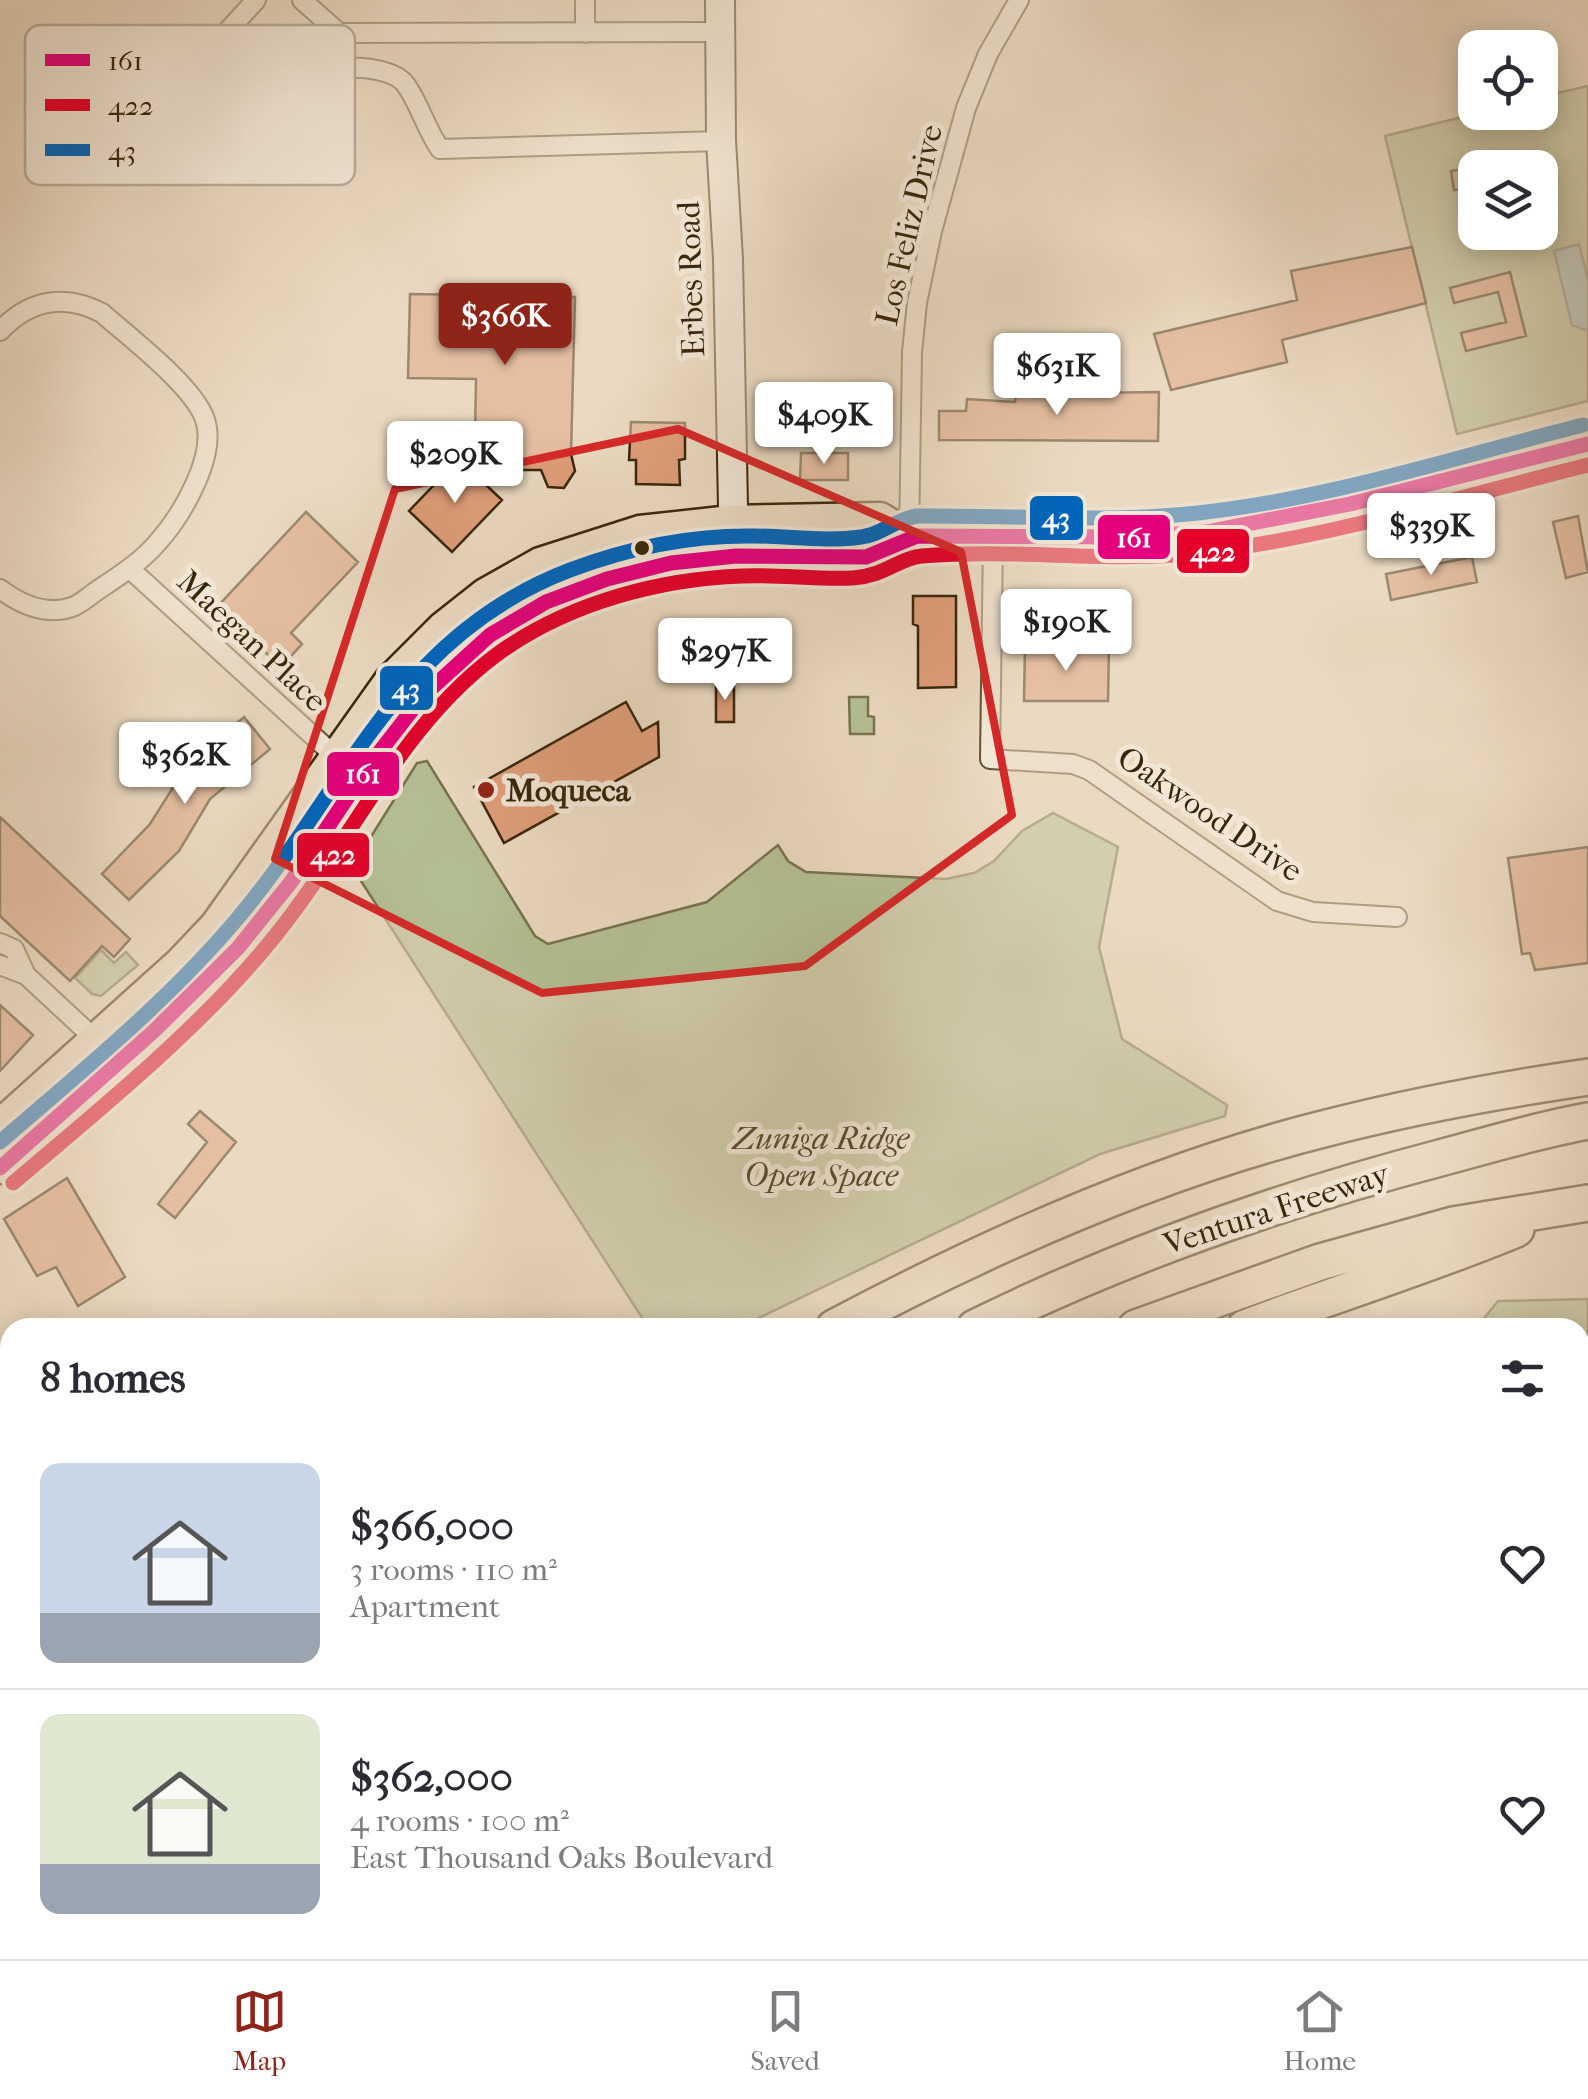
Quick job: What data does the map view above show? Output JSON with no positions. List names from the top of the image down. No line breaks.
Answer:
{"streets":{"highway":["Ventura Freeway"],"street":["Los Feliz Drive","Erbes Road","Maegan Place","Oakwood Drive"]},"parks":["Zuniga Ridge Open Space"],"places":["Moqueca"],"lines":["transit line 43","transit line 161","transit line 422"],"legend":["161","422","43"],"page":{"price":["$366K","$631K","$409K","$209K","$339K","$190K","$297K","$362K"],"heading":"8 homes","list":[{"name":"$366,000","note":"3 rooms · 110 m² · Apartment"},{"name":"$362,000","note":"4 rooms · 100 m² · East Thousand Oaks Boulevard"}],"tabs":["Map","Saved","Home"]}}
